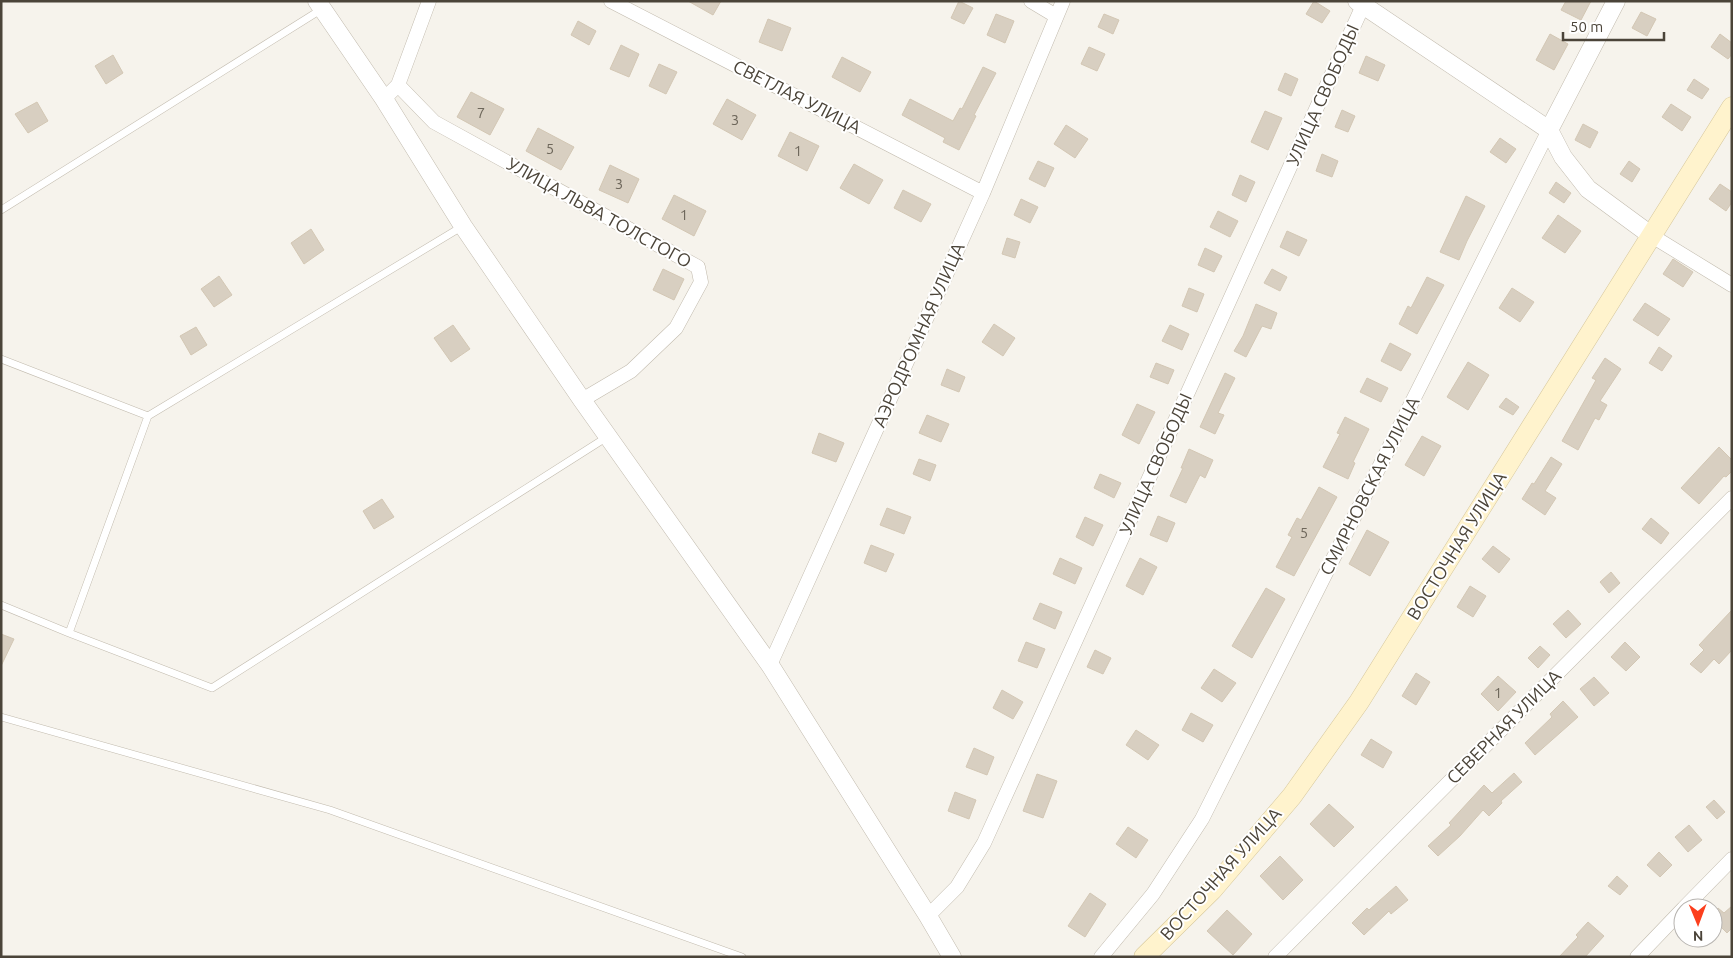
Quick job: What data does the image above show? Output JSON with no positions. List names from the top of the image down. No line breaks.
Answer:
{"streets":{"main road":["ВОСТОЧНАЯ УЛИЦА"],"street":["УЛИЦА СВОБОДЫ","СВЕТЛАЯ УЛИЦА","УЛИЦА ЛЬВА ТОЛСТОГО","АЭРОДРОМНАЯ УЛИЦА","СМИРНОВСКАЯ УЛИЦА","СЕВЕРНАЯ УЛИЦА"]},"crossings":[["СВЕТЛАЯ УЛИЦА","АЭРОДРОМНАЯ УЛИЦА"]],"house_numbers":["7","3","5","1","3","1","5","1"],"scale_bar":"50 m","north":"bottom"}
